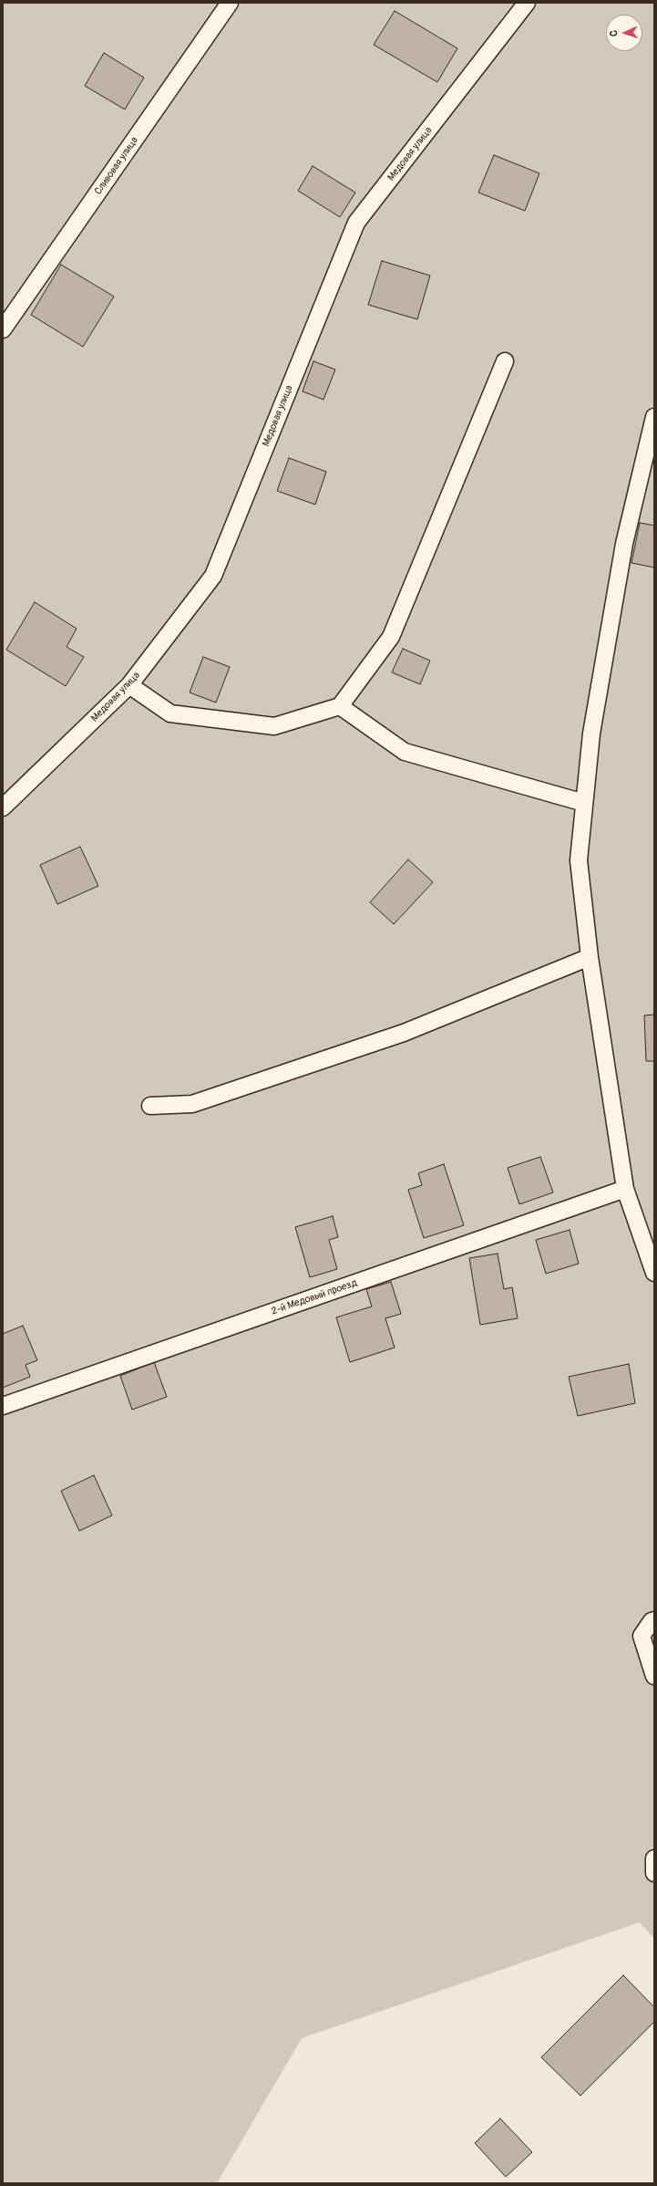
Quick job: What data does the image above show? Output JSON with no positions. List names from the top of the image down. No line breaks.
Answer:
{"streets":{"lane":["Медовая улица","Сливовая улица","2-й Медовый проезд"]},"north":"left"}
